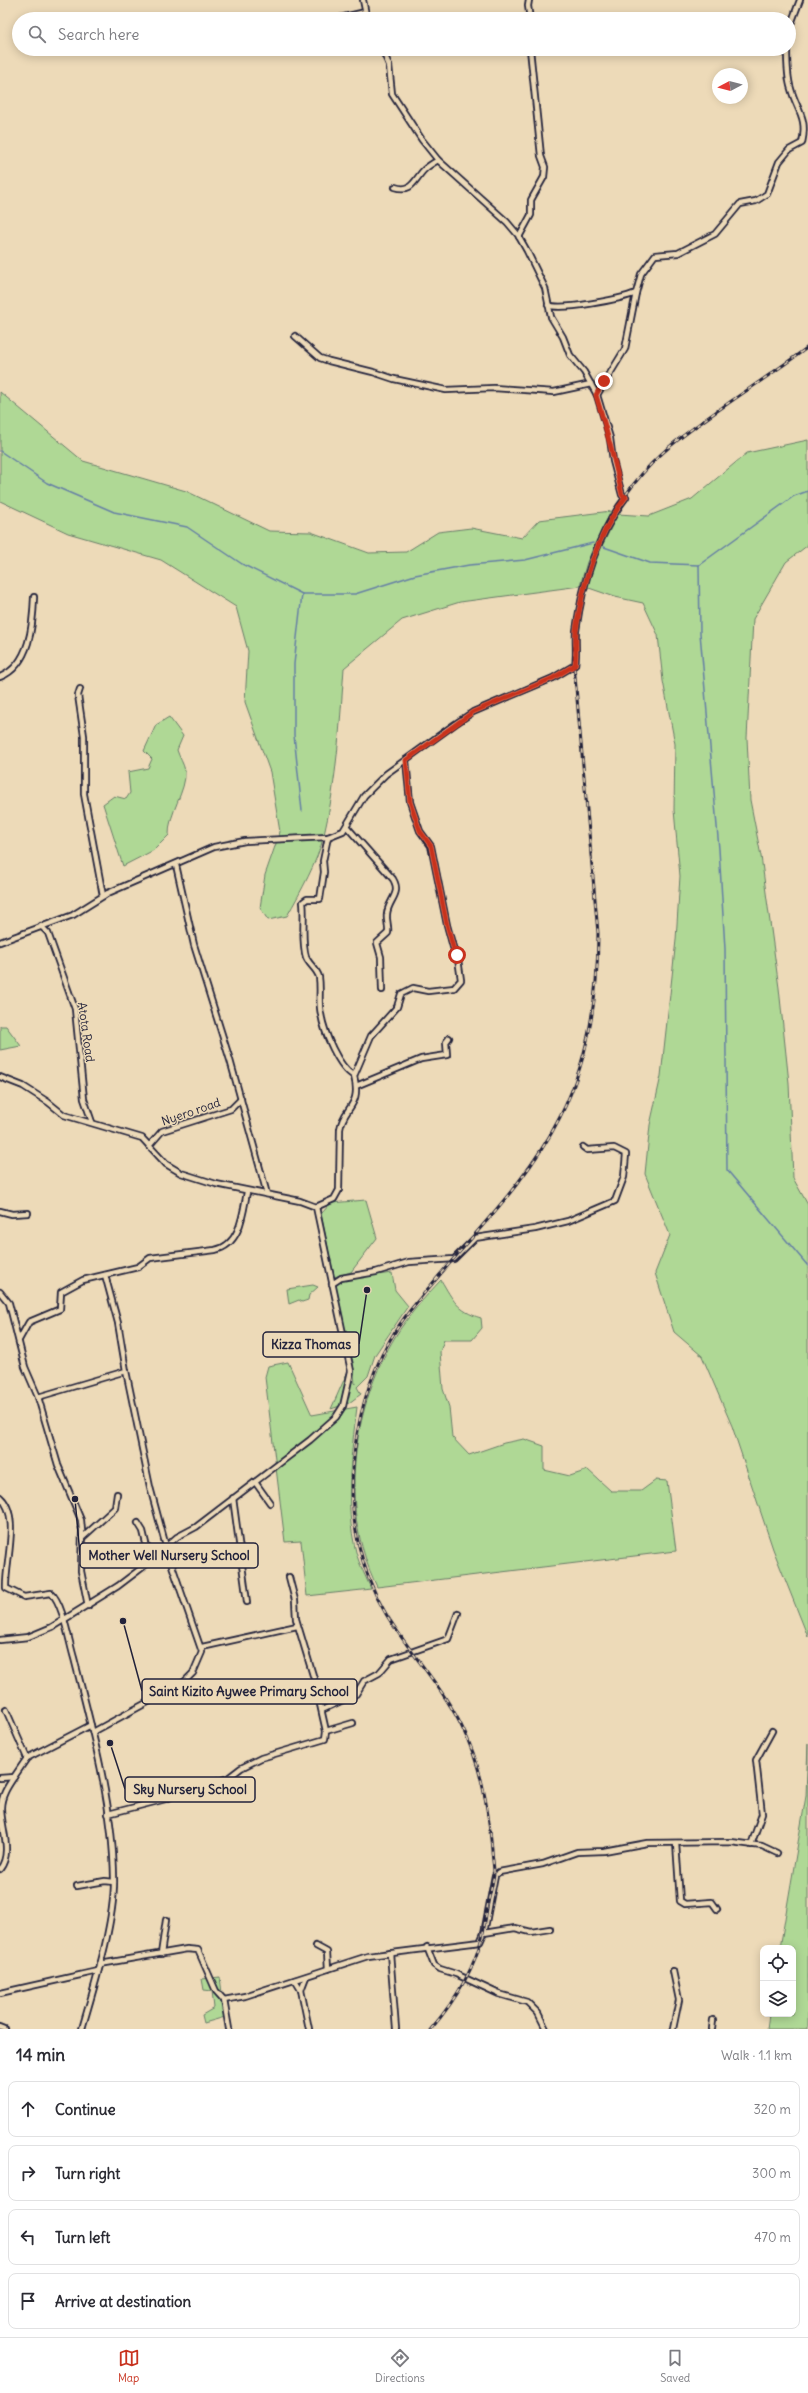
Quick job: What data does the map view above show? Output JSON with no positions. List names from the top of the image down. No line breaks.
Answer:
{"streets":{"street":["Atota Road","Nyero road"]},"places":["Kizza Thomas","Mother Well Nursery School","Saint Kizito Aywee Primary School","Sky Nursery School"],"north":"left","page":{"search":"Search here","heading":["14 min","Walk · 1.1 km"],"list":[["Continue","320 m"],["Turn right","300 m"],["Turn left","470 m"],"Arrive at destination"],"nav":["Map","Directions","Saved"]}}
